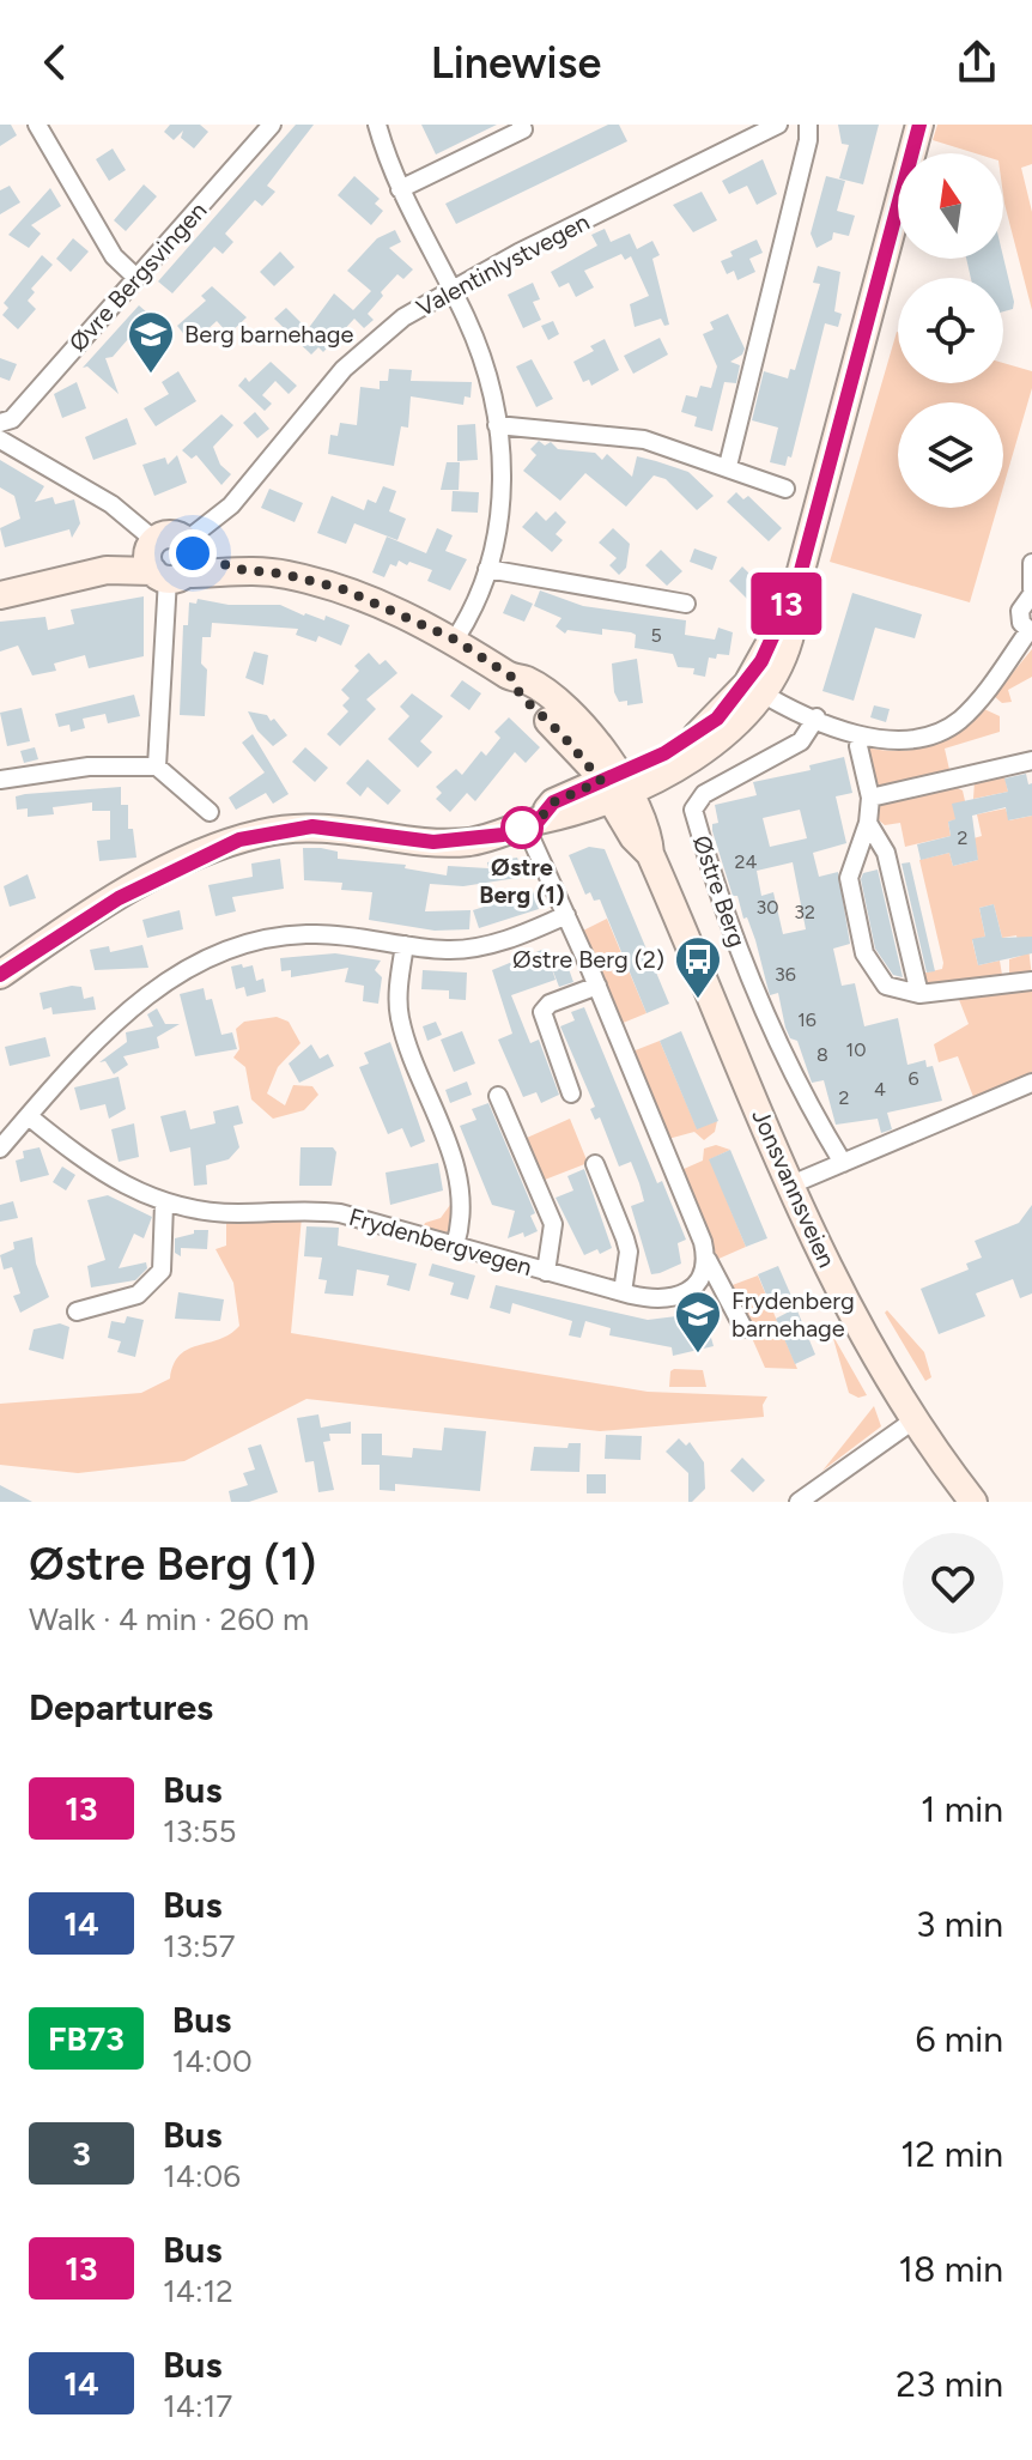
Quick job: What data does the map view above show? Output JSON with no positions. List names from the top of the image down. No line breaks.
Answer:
{"streets":{"street":["Valentinlystvegen","Øvre Bergsvingen","Østre Berg","Jonsvannsveien","Frydenbergvegen"]},"crossings":[["Valentinlystvegen","Jonsvannsveien"]],"places":{"school or university":["Berg barnehage","Frydenberg barnehage"],"other":["Østre Berg (1)"],"bus stop":["Østre Berg (2)"]},"lines":["bus line 13"],"house_numbers":["5","2","24","30","32","36","16","10","8","6","4","2"],"north":"top","page":{"header":"Linewise","on_map":"13","heading":[["Østre Berg (1)","Walk · 4 min · 260 m"],"Departures"],"list":[{"mark":"13","name":"Bus","note":"13:55","value":"1 min"},{"mark":"14","name":"Bus","note":"13:57","value":"3 min"},{"mark":"FB73","name":"Bus","note":"14:00","value":"6 min"},{"mark":"3","name":"Bus","note":"14:06","value":"12 min"},{"mark":"13","name":"Bus","note":"14:12","value":"18 min"},{"mark":"14","name":"Bus","note":"14:17","value":"23 min"}]}}
